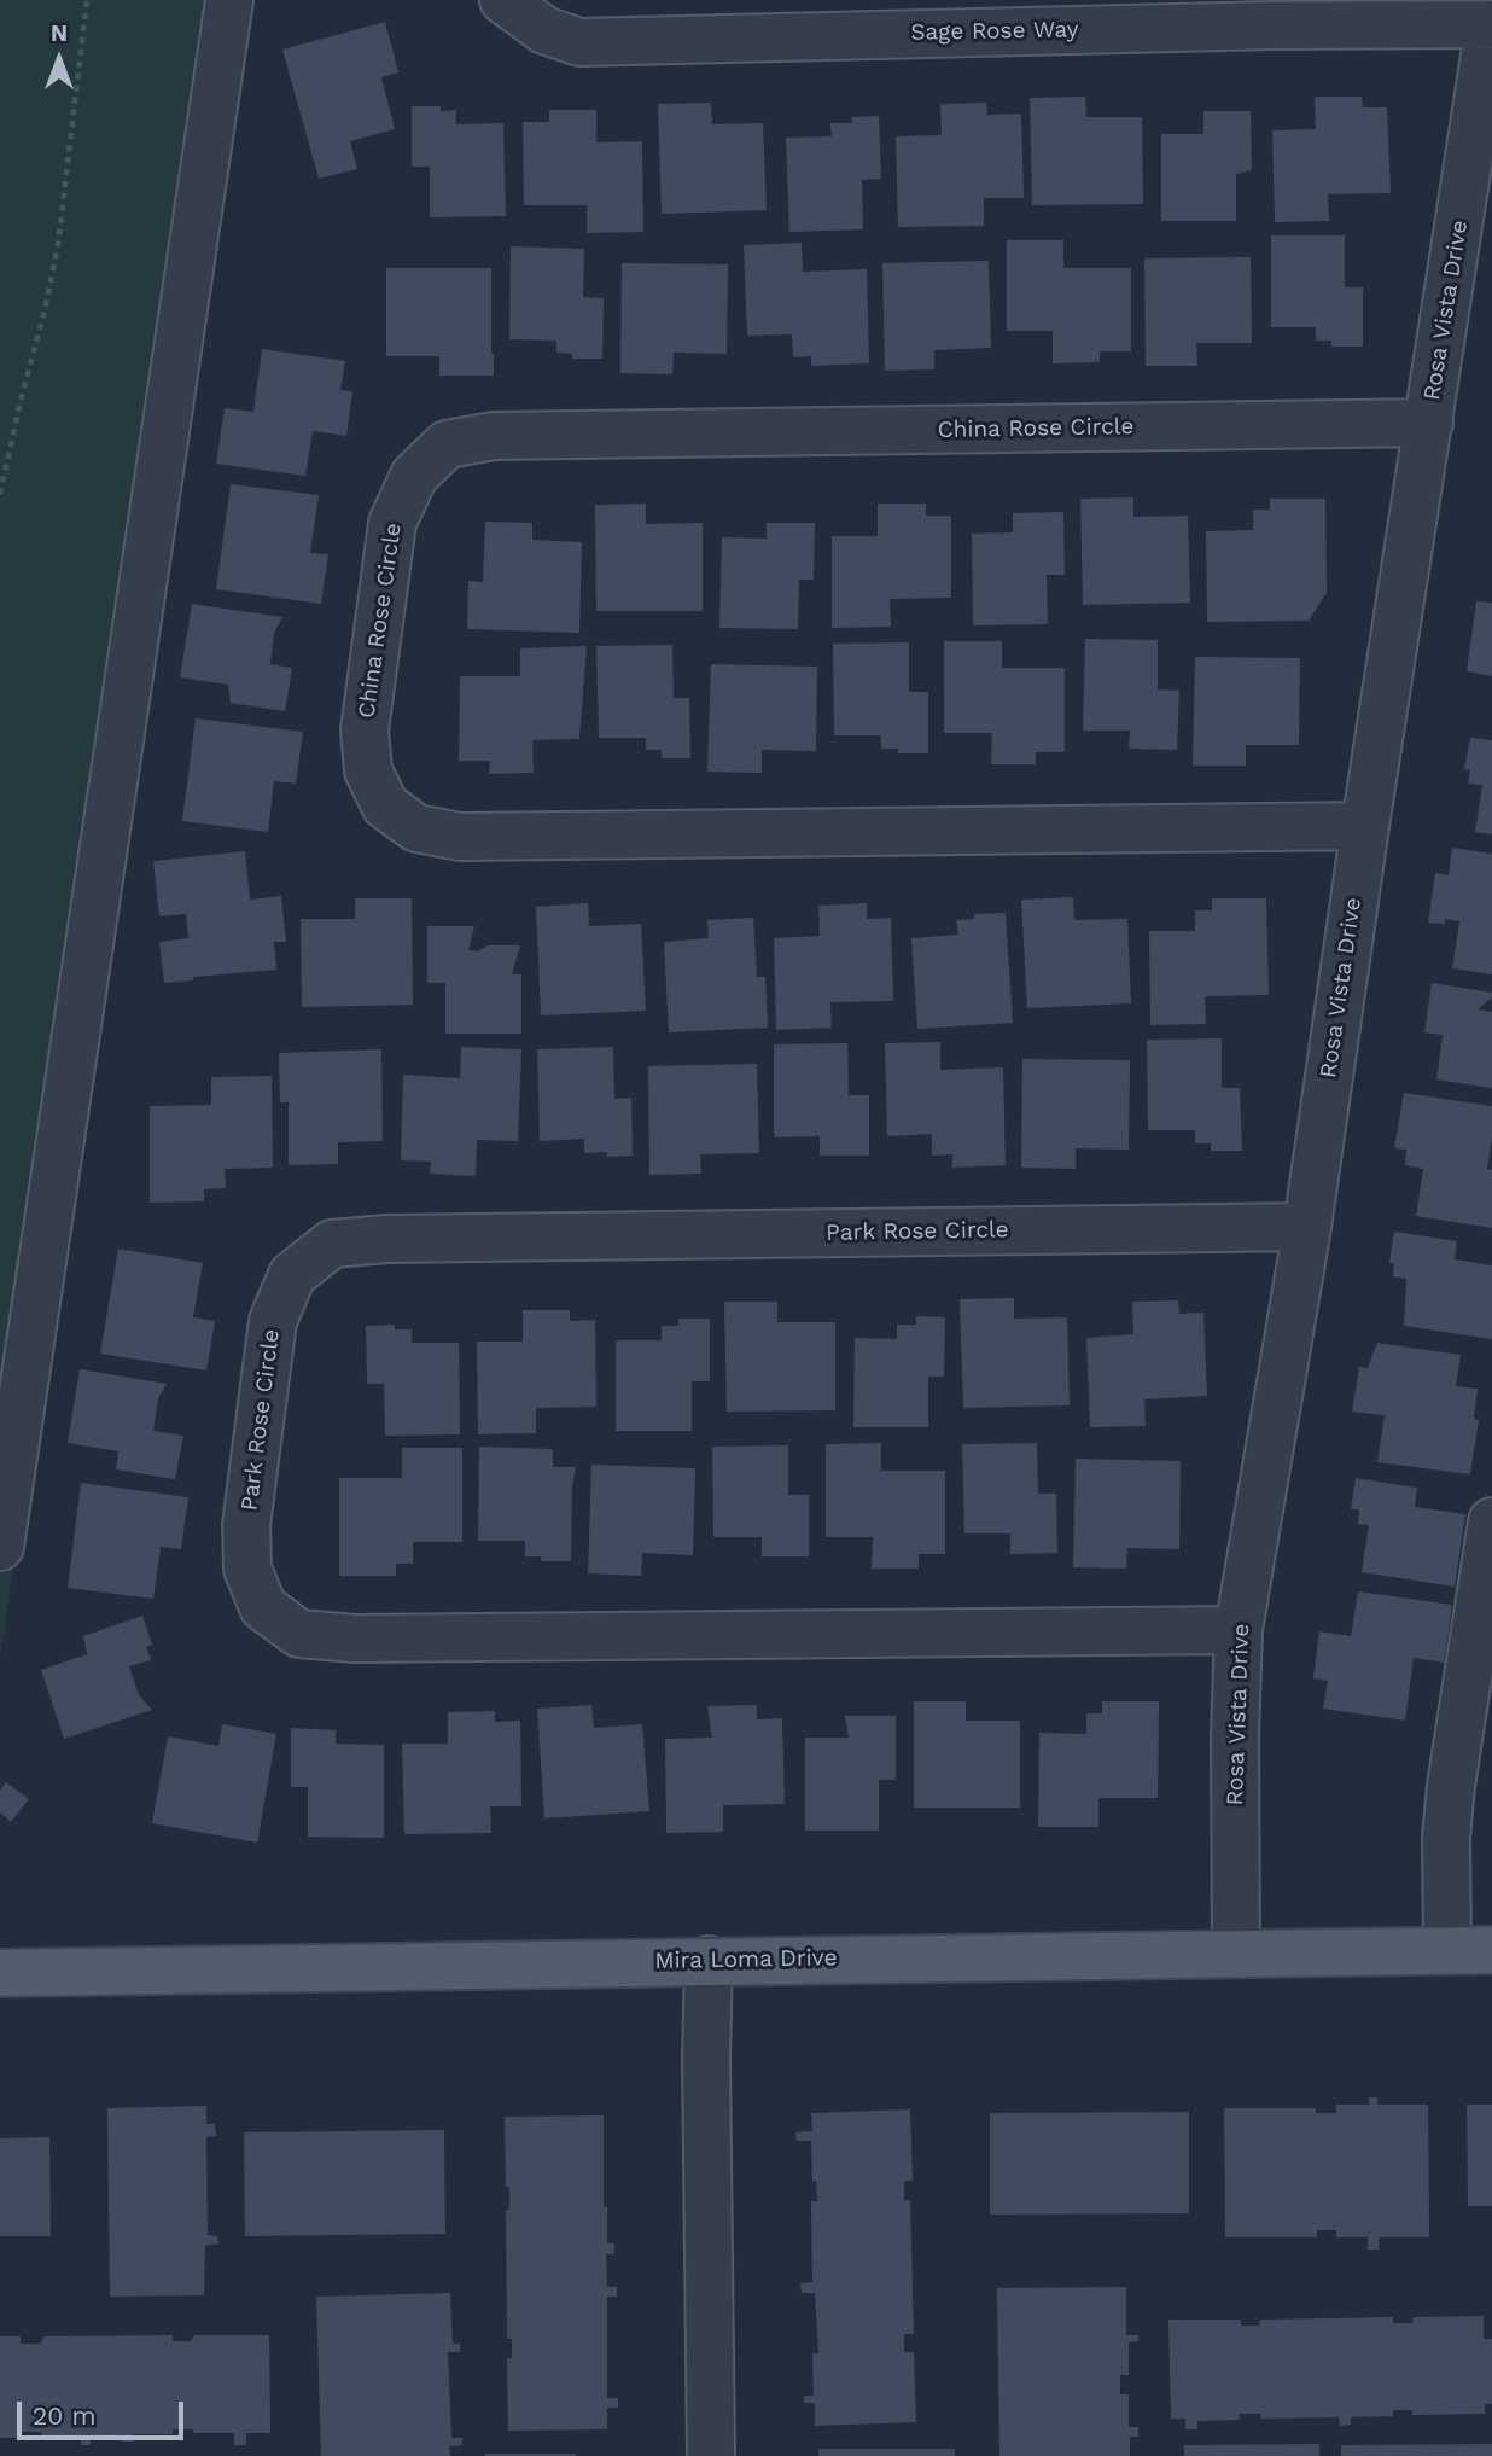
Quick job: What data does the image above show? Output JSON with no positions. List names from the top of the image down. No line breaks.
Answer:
{"streets":{"main road":["Mira Loma Drive"],"street":["Sage Rose Way","Rosa Vista Drive","China Rose Circle","Park Rose Circle"]},"crossings":[["Sage Rose Way","Rosa Vista Drive"],["Rosa Vista Drive","China Rose Circle"],["Rosa Vista Drive","Park Rose Circle"],["Rosa Vista Drive","Mira Loma Drive"]],"scale_bar":"20 m","north":"top"}
